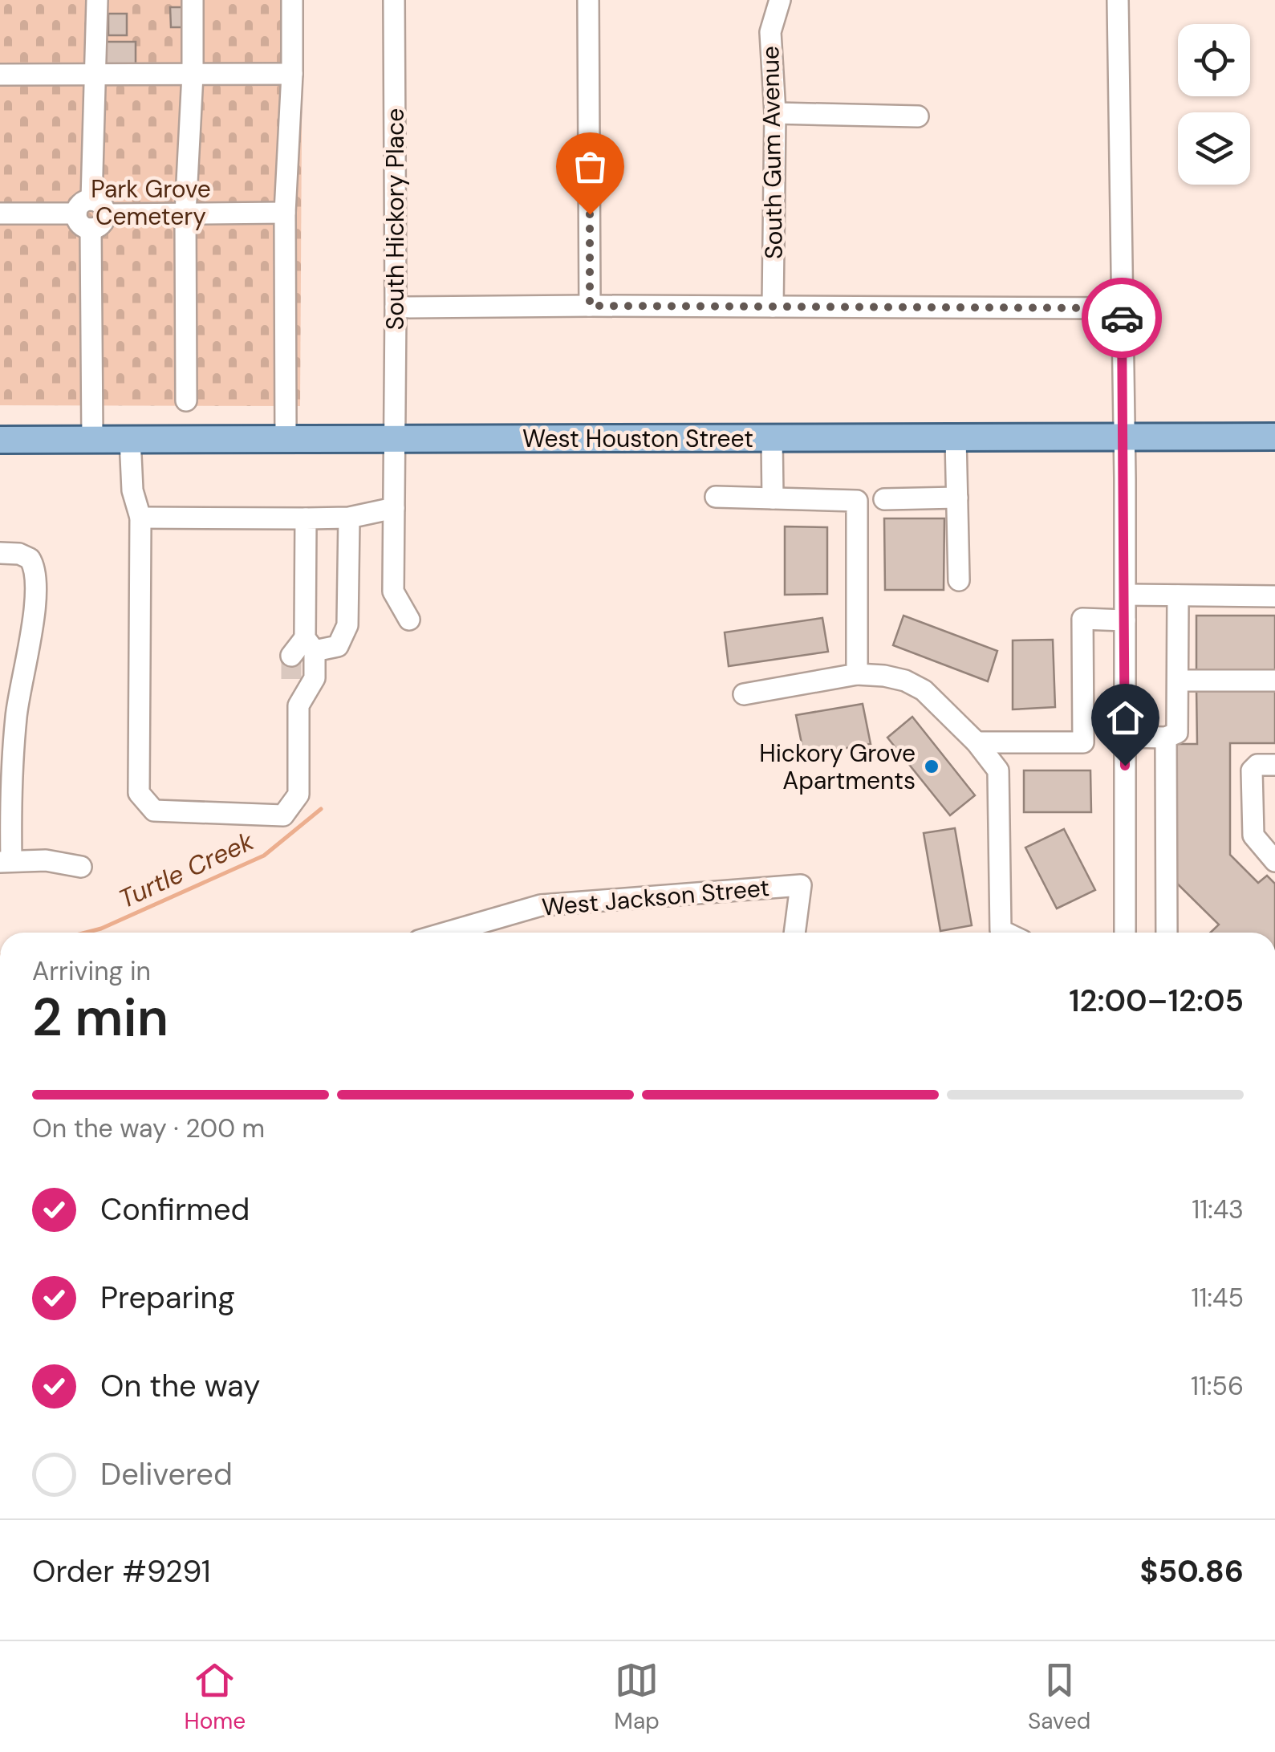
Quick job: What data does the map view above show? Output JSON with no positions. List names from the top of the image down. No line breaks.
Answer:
{"streets":{"main road":["West Houston Street"],"street":["South Gum Avenue","South Hickory Place","West Jackson Street"]},"crossings":[["South Hickory Place","West Houston Street"]],"water":["Turtle Creek"],"parks":["Park Grove Cemetery"],"places":["Hickory Grove Apartments"],"page":{"heading":["2 min","Arriving in","12:00–12:05"],"panel":["Order #9291","$50.86"],"bar":"On the way · 200 m","list":[["Confirmed","11:43"],["Preparing","11:45"],["On the way","11:56"],"Delivered"],"tabs":["Home","Map","Saved"]}}
